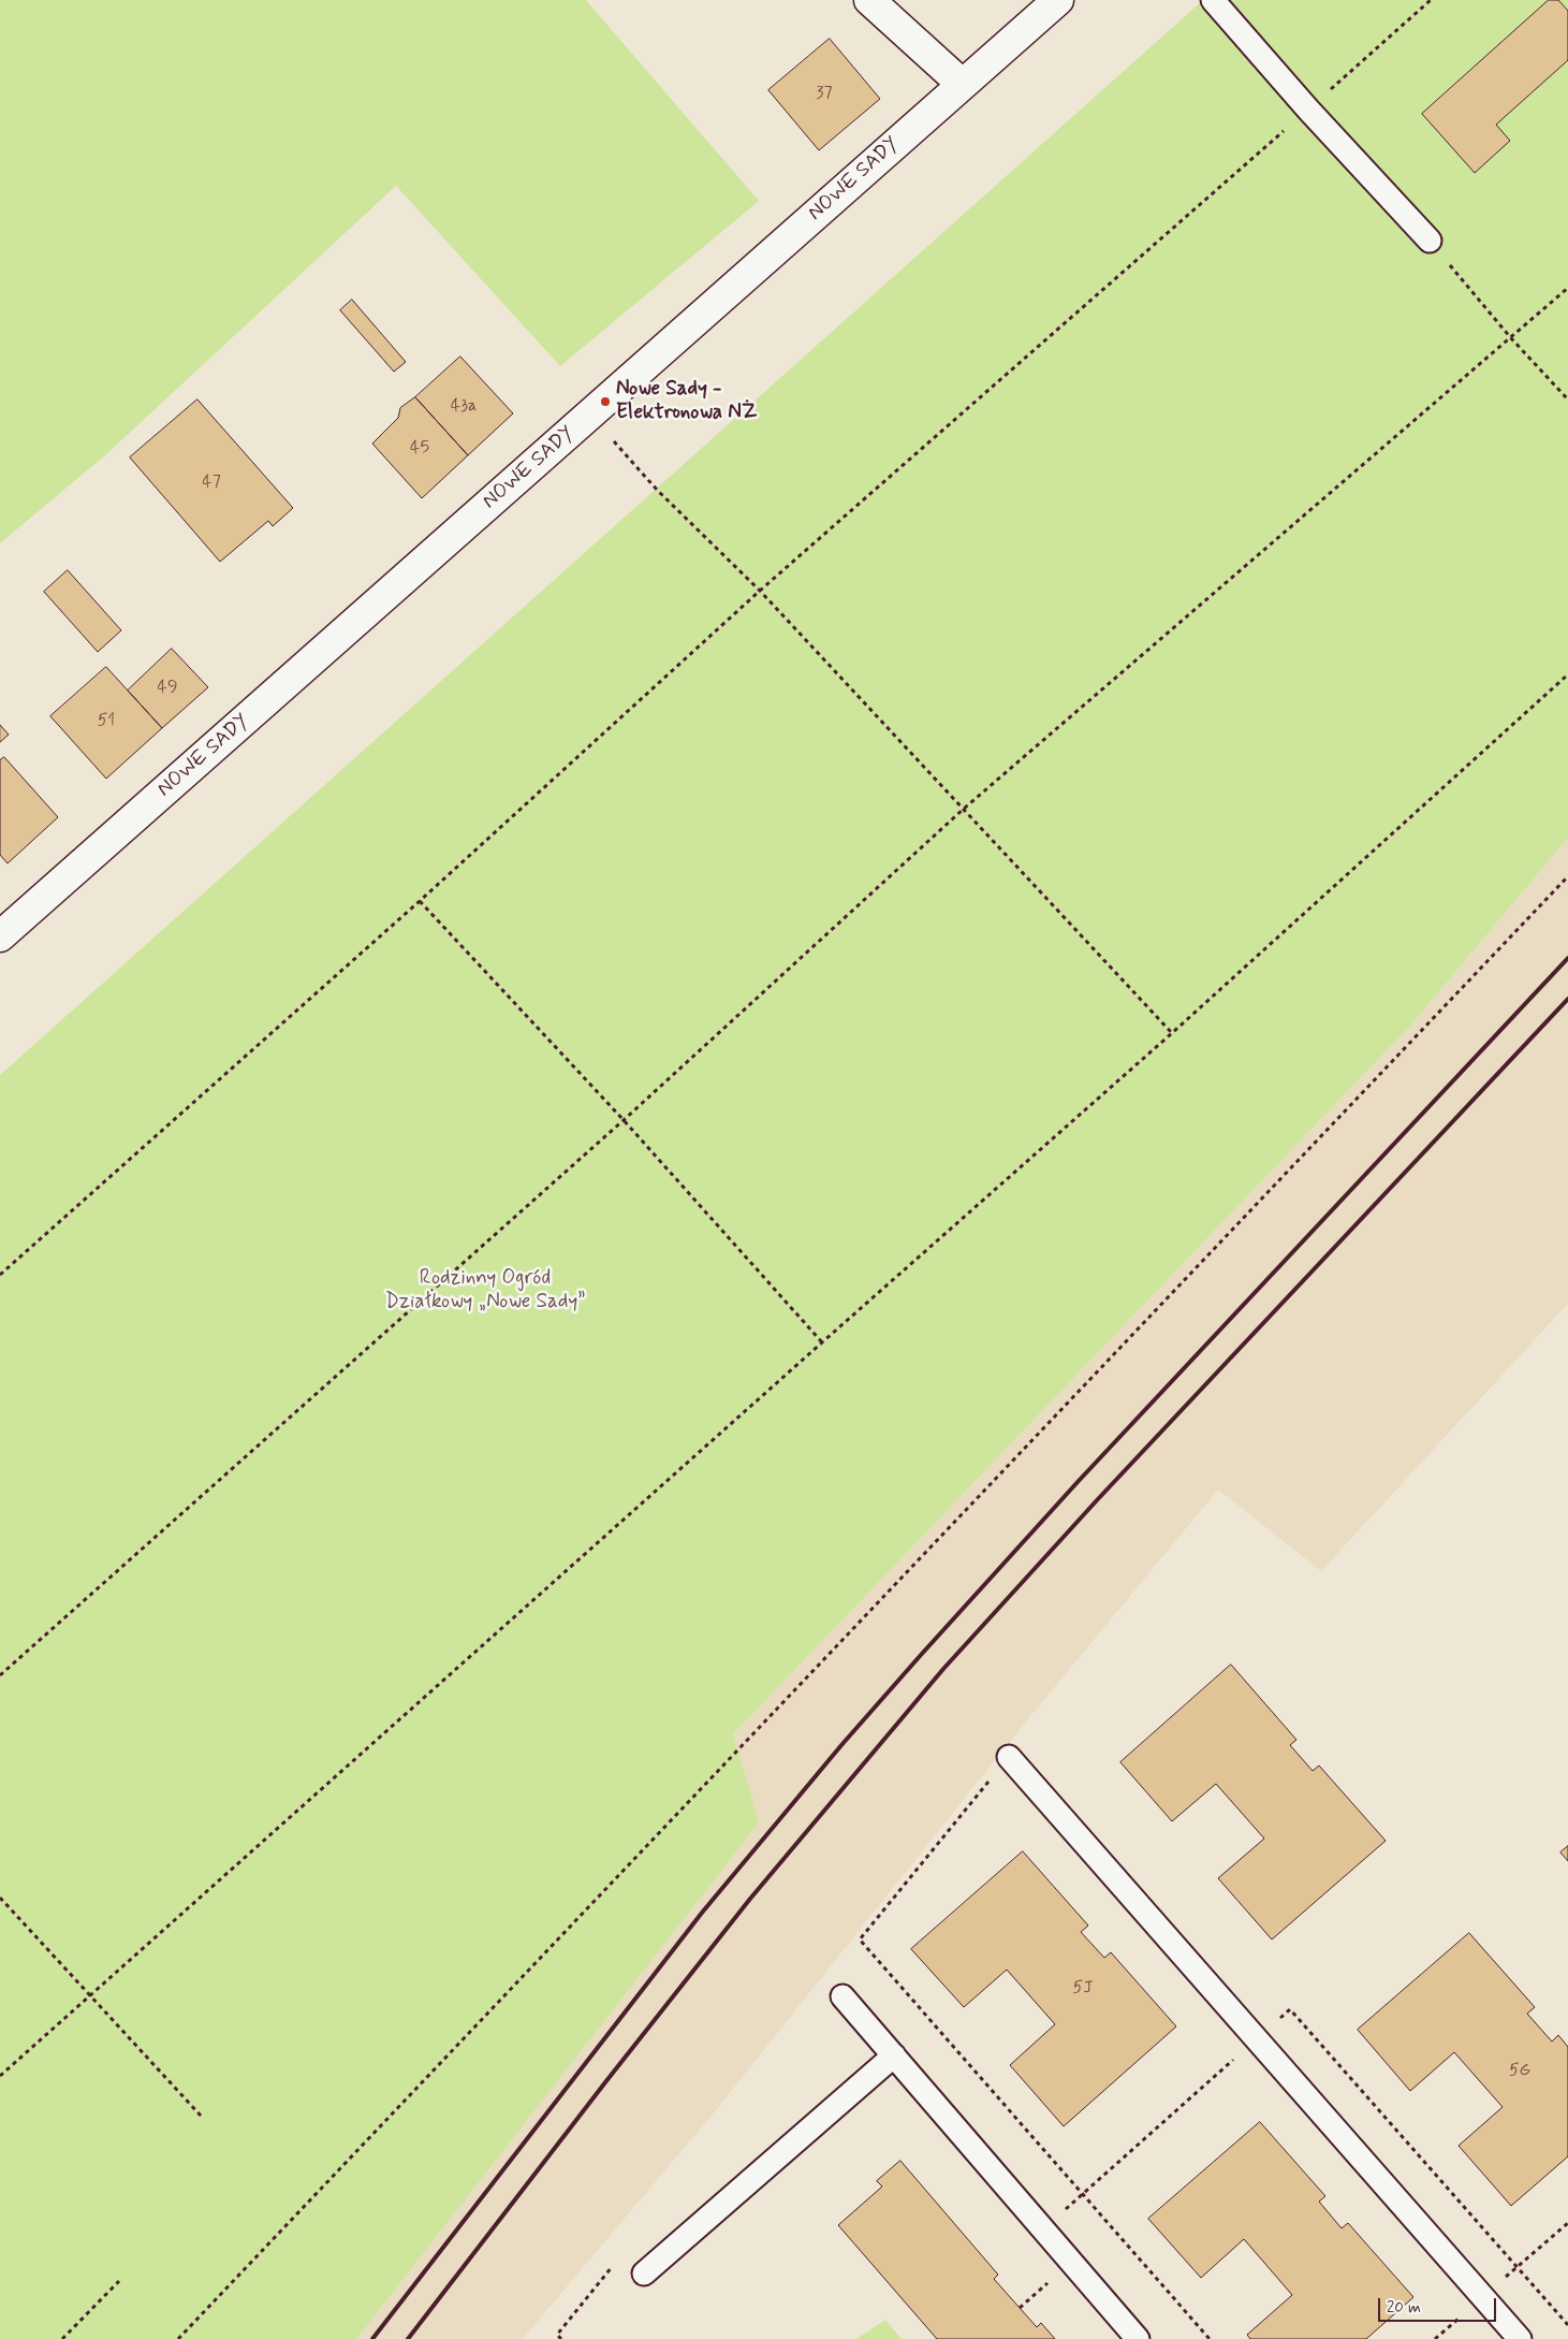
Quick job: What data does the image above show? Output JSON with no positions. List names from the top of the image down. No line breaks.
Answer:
{"streets":{"street":["NOWE SADY"]},"parks":["Rodzinny Ogród Działkowy „Nowe Sady”"],"places":["Nowe Sady - Elektronowa NŻ"],"house_numbers":["37","43a","45","47","49","51","5J","5G"],"scale_bar":"20 m"}
